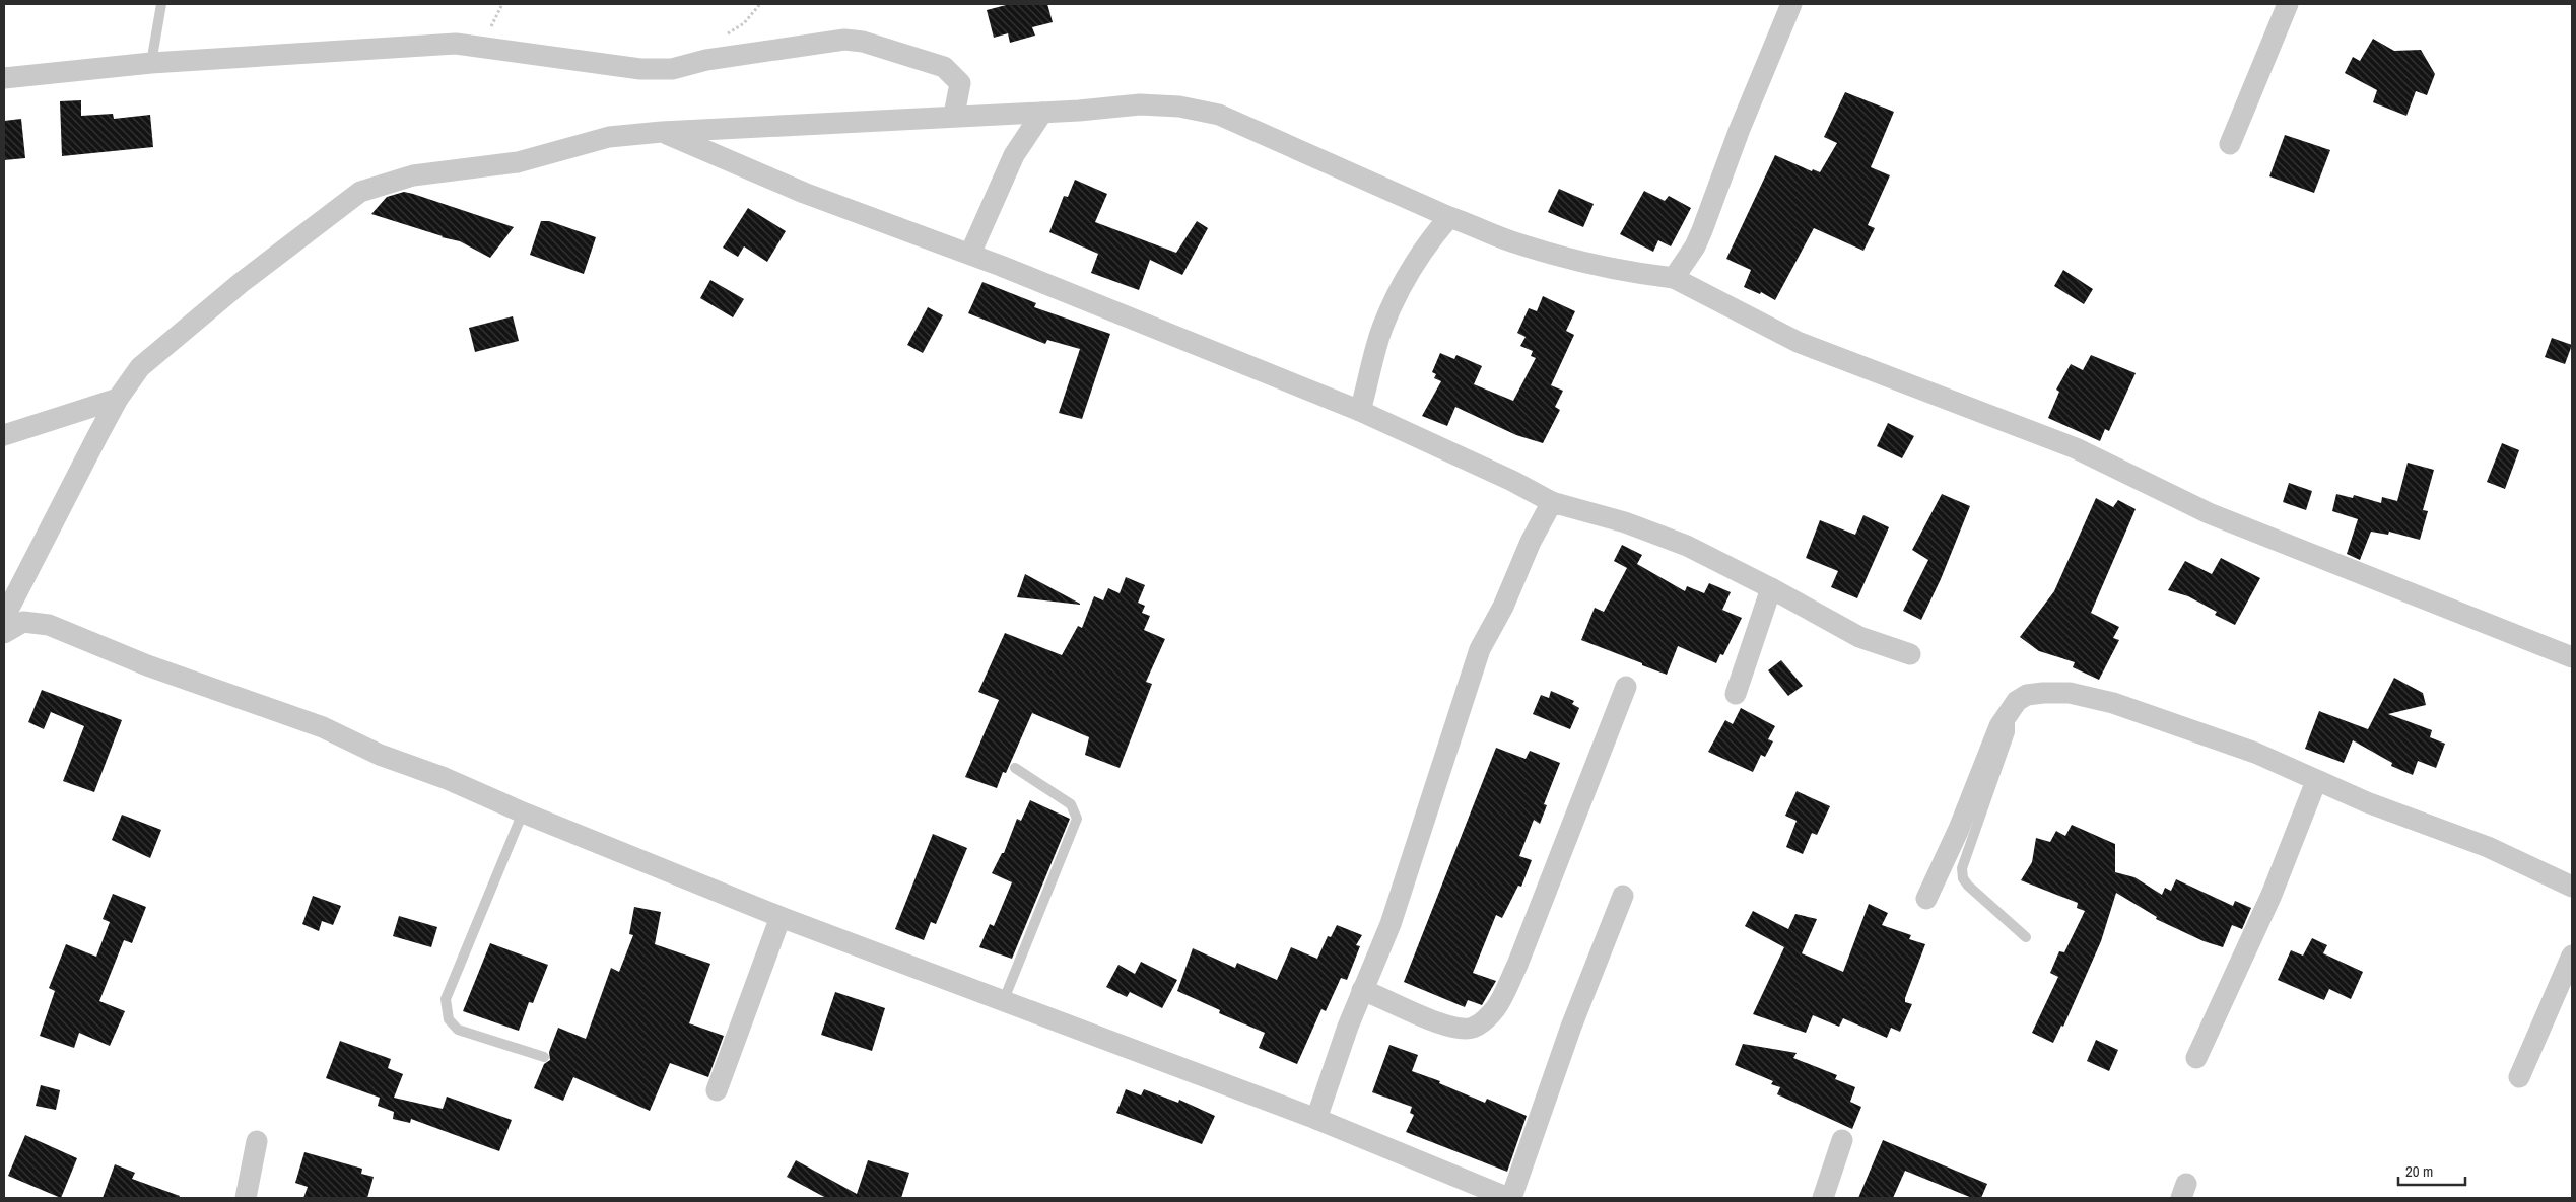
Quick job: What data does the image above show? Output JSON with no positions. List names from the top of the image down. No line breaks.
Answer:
{"scale_bar":"20 m"}
